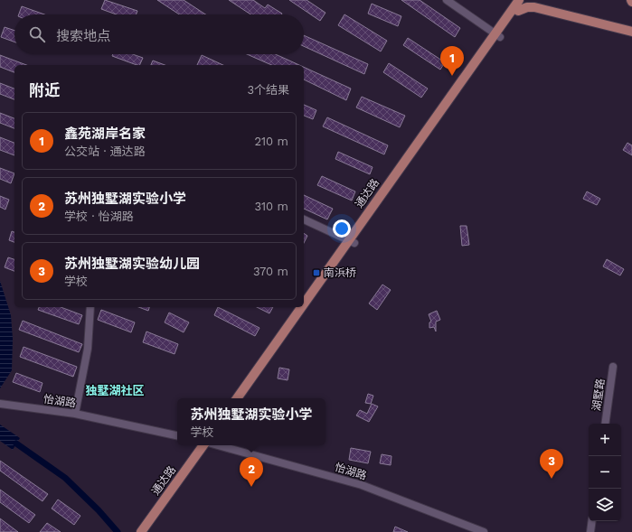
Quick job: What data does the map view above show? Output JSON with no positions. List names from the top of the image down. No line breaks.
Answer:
{"streets":{"main road":["通达路"],"street":["湖墅路","怡湖路"]},"districts":["独墅湖社区"],"places":{"transit":["南浜桥"]},"page":{"search":"搜索地点","pins":["1","3","2"],"heading":["附近","3个结果"],"list":[{"mark":"1","name":"鑫苑湖岸名家","note":"公交站 · 通达路","value":"210 m"},{"mark":"2","name":"苏州独墅湖实验小学","note":"学校 · 怡湖路","value":"310 m"},{"mark":"3","name":"苏州独墅湖实验幼儿园","note":"学校","value":"370 m"}],"popup":["苏州独墅湖实验小学","学校"],"map_buttons":["+","−"]}}
